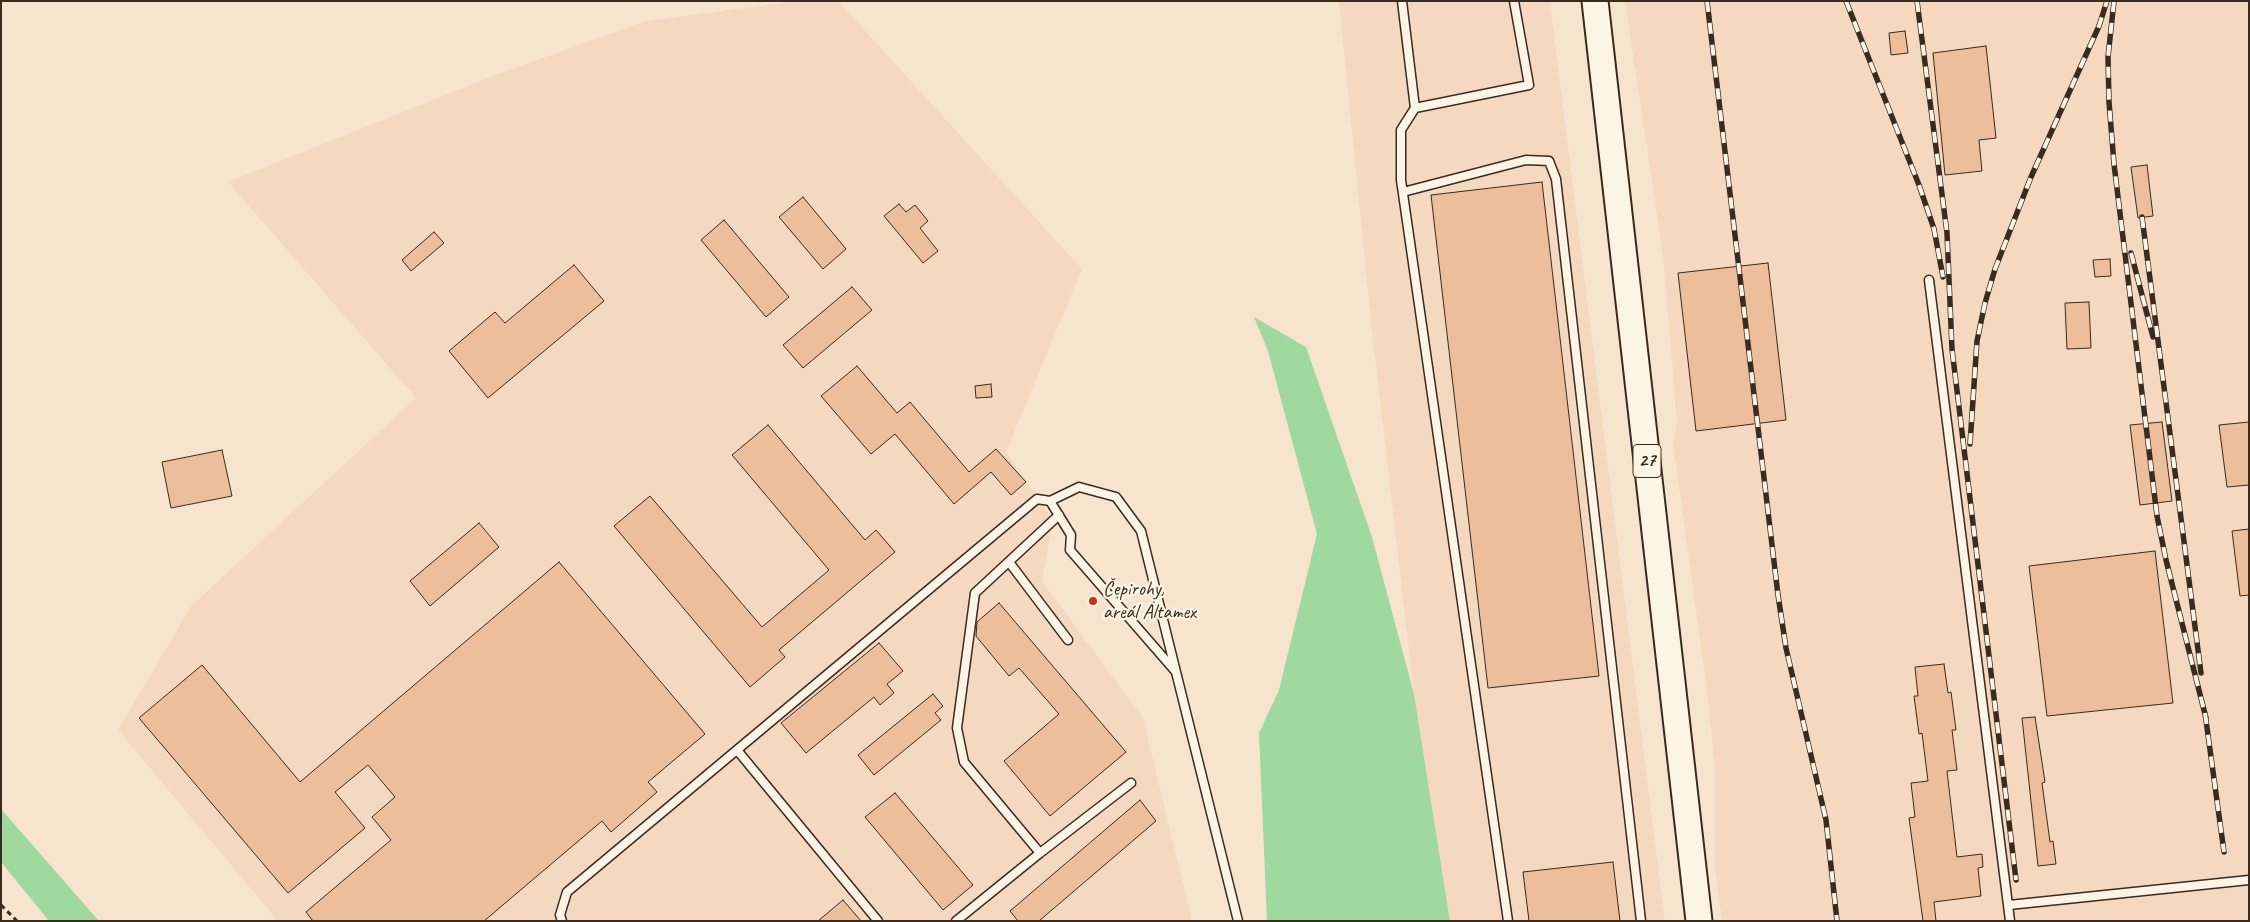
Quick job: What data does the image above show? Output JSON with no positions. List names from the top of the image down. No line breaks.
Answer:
{"streets":{"main road":["27"]},"places":["Čepirohy, areál Altamex"]}
